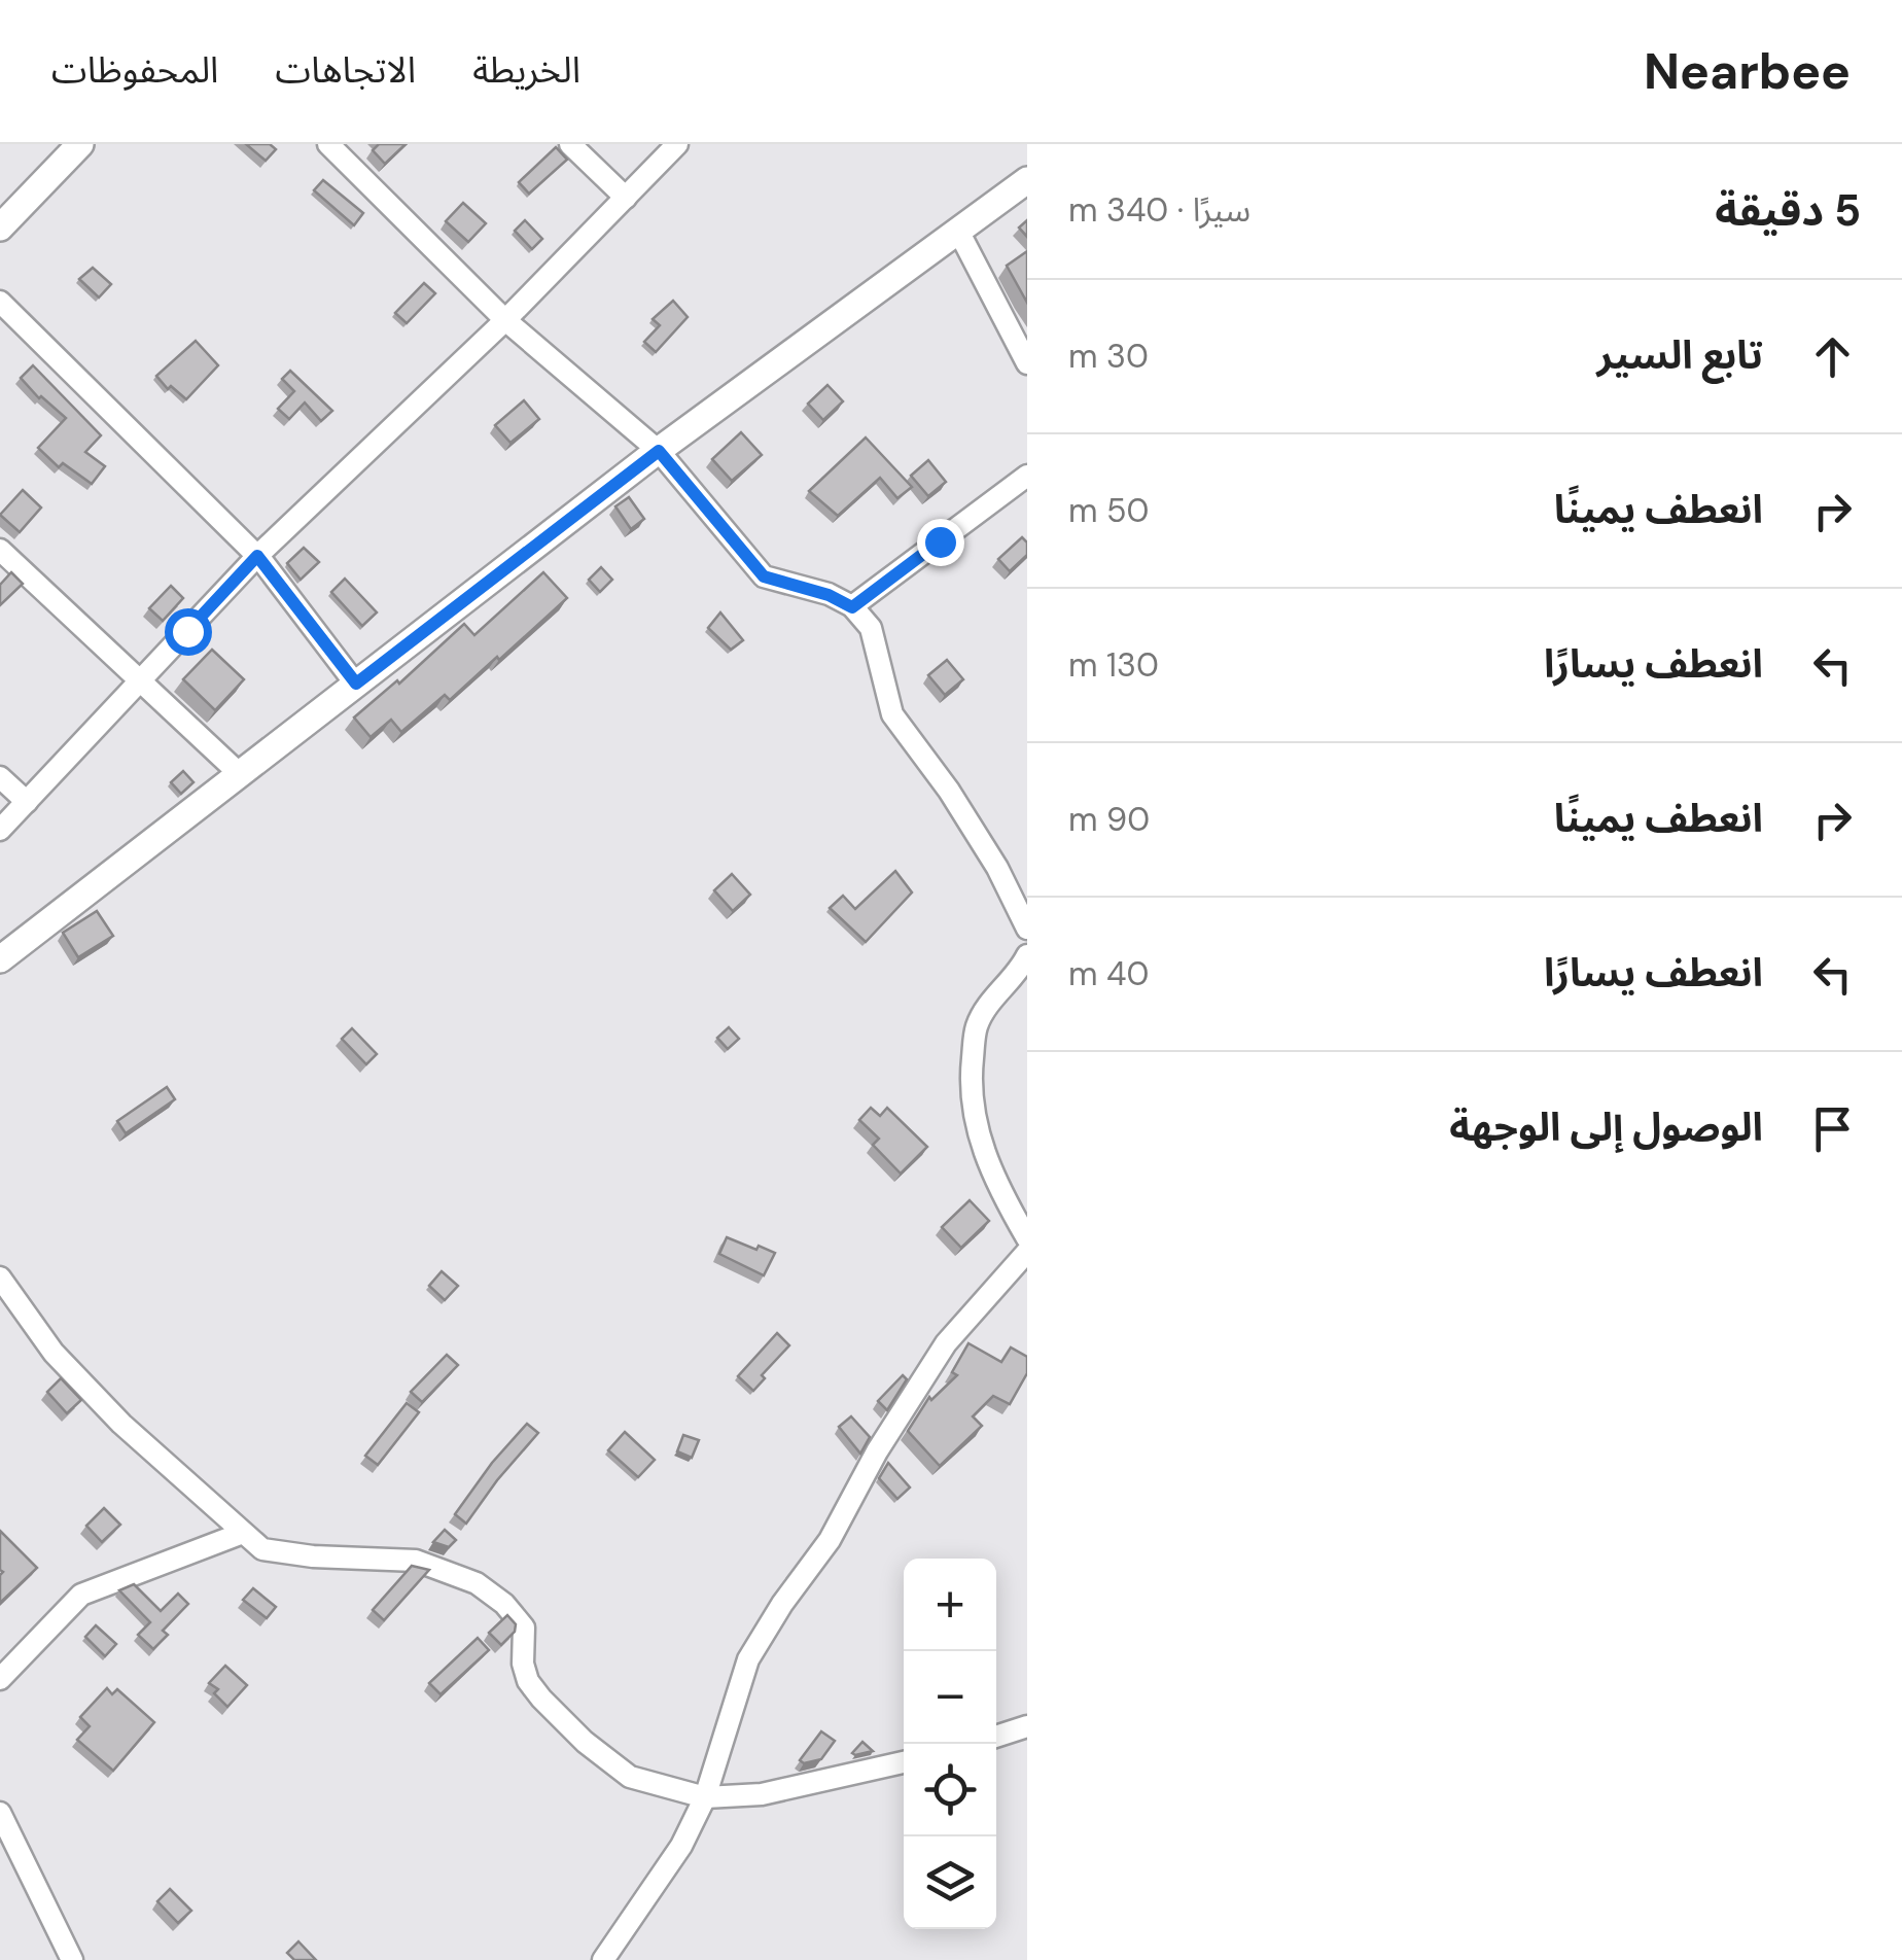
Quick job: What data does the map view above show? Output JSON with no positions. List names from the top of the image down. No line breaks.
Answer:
{"page":{"header":"Nearbee","nav":["الخريطة","الاتجاهات","المحفوظات"],"heading":["5 دقيقة","سيرًا · 340 m"],"list":[["تابع السير","30 m"],["انعطف يمينًا","50 m"],["انعطف يسارًا","130 m"],["انعطف يمينًا","90 m"],["انعطف يسارًا","40 m"],"الوصول إلى الوجهة"],"map_buttons":["+","−"]}}
